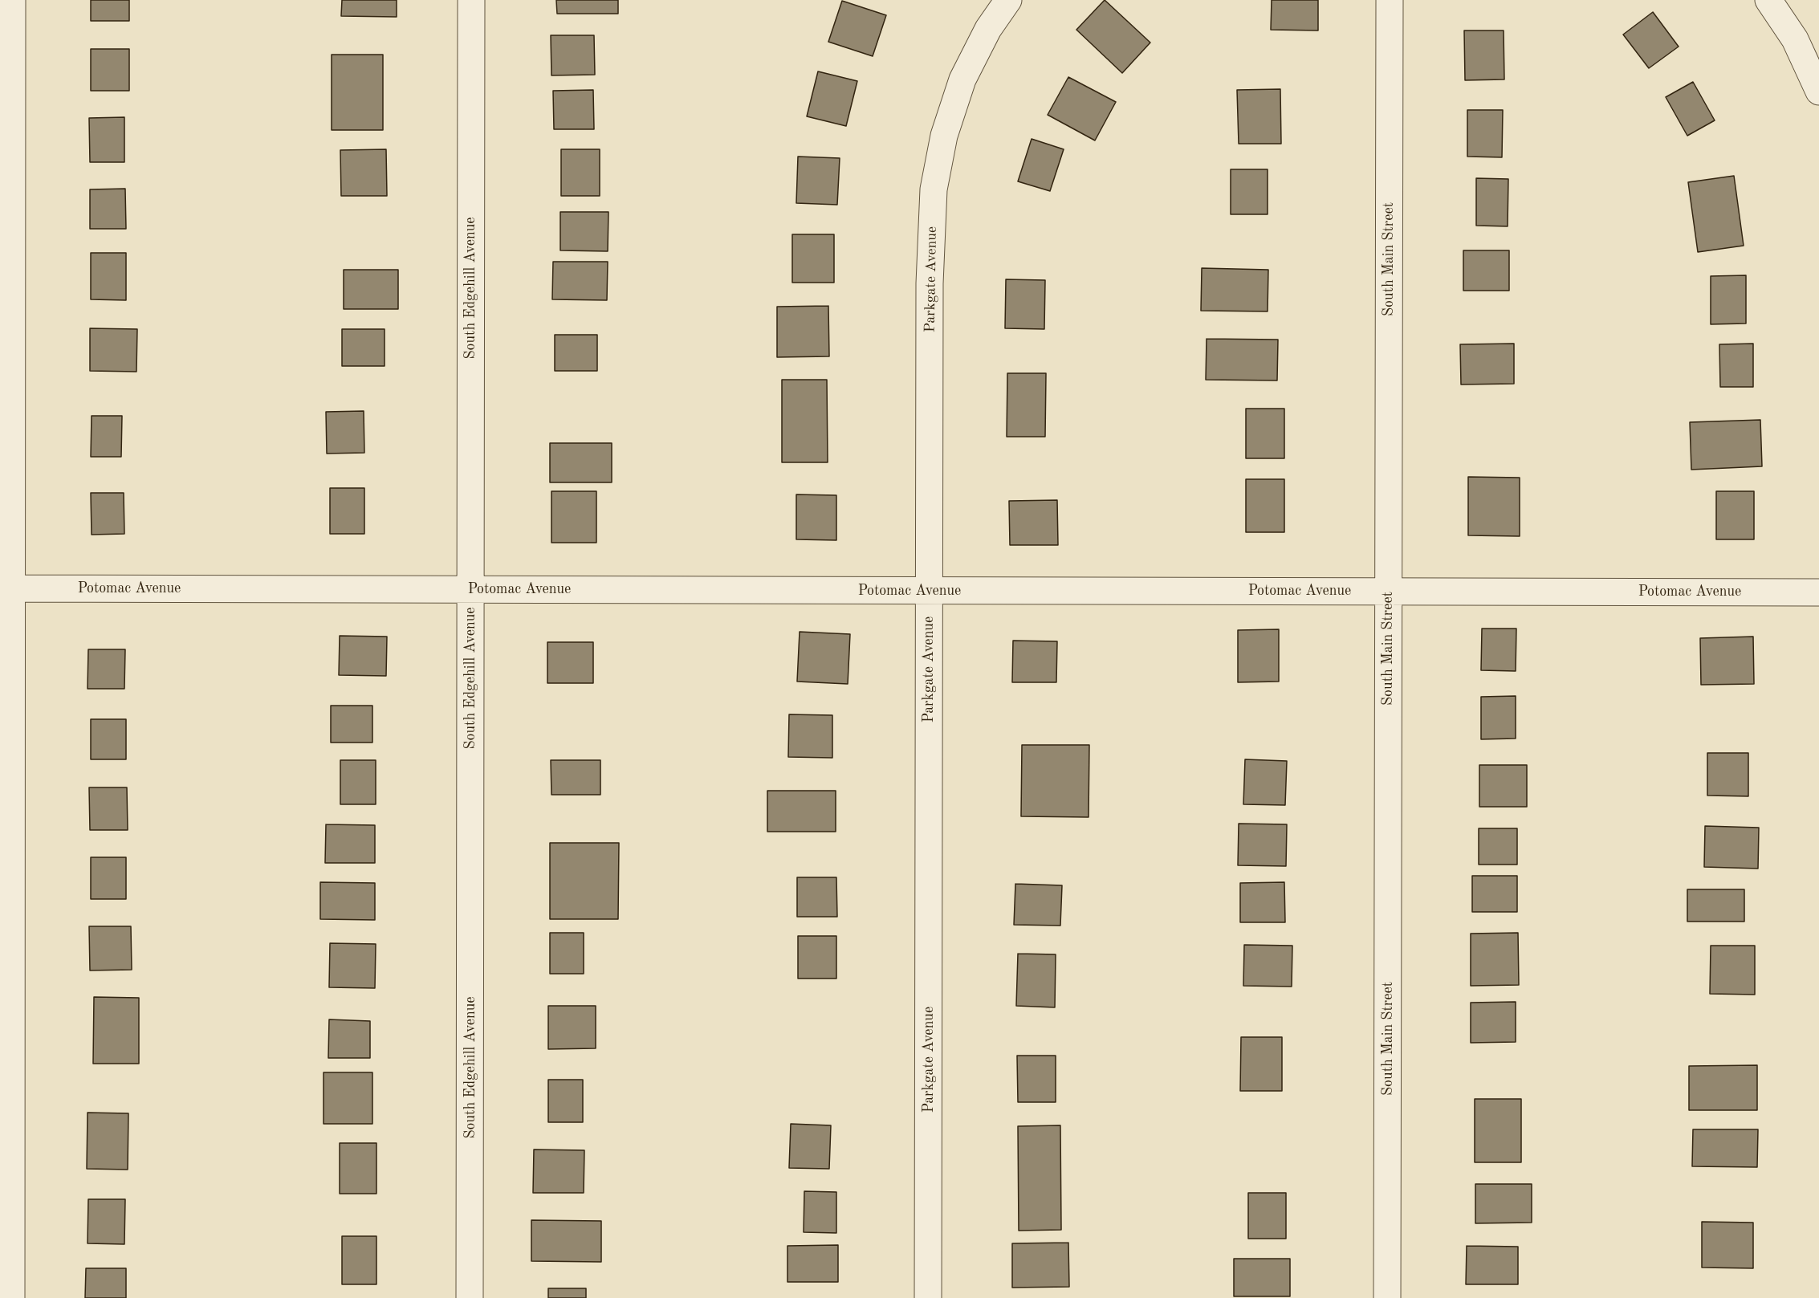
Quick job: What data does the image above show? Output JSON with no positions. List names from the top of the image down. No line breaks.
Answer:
{"streets":{"street":["South Main Street","Parkgate Avenue","South Edgehill Avenue","Potomac Avenue"]},"crossings":[["South Main Street","Potomac Avenue"],["Parkgate Avenue","Potomac Avenue"],["South Edgehill Avenue","Potomac Avenue"]]}
